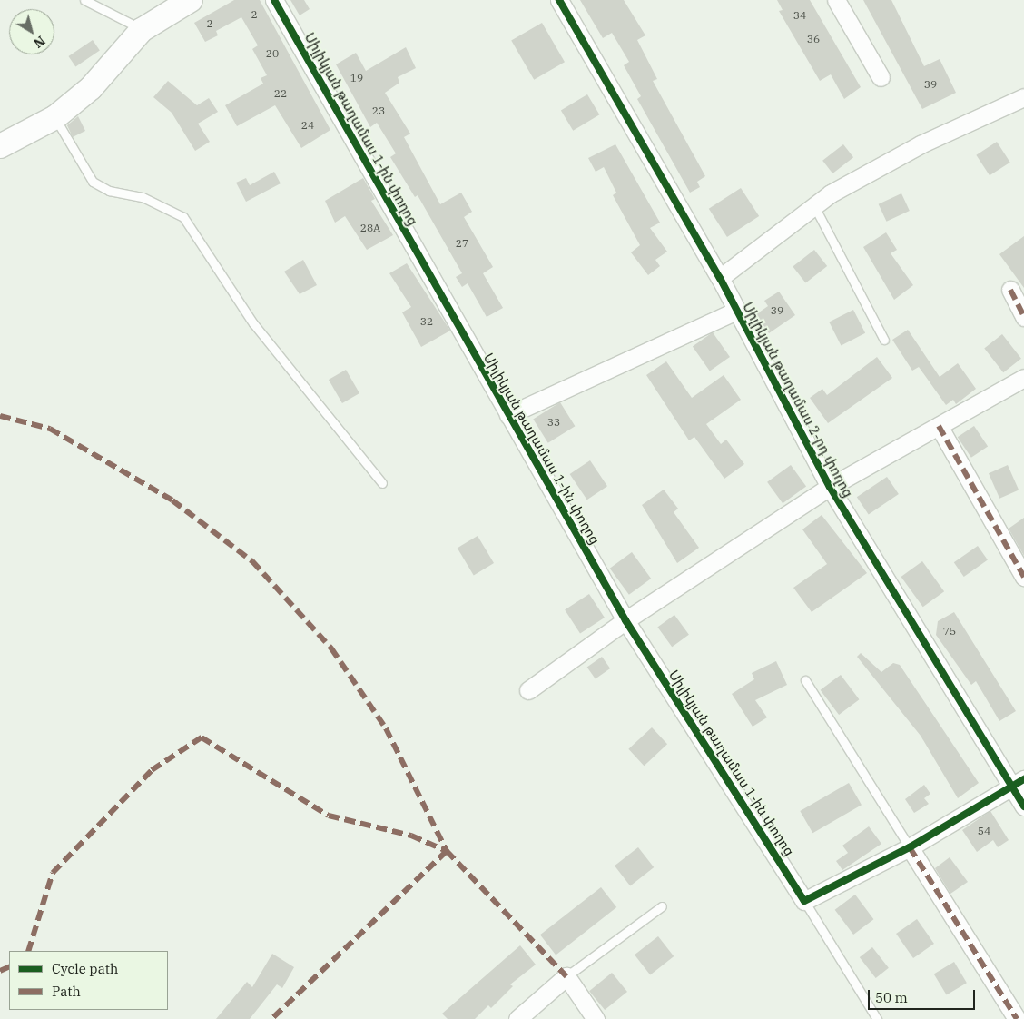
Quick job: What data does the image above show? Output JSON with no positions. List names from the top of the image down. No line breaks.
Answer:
{"streets":{"street":["Սիլիկյան թաղամաս 1-ին փողոց","Սիլիկյան թաղամաս 2-րդ փողոց"]},"house_numbers":["2","34","2","36","20","19","39","22","23","24","28А","27","39","32","33","75","54"],"legend":["Cycle path","Path"],"scale_bar":"50 m","north":"bottom right"}
